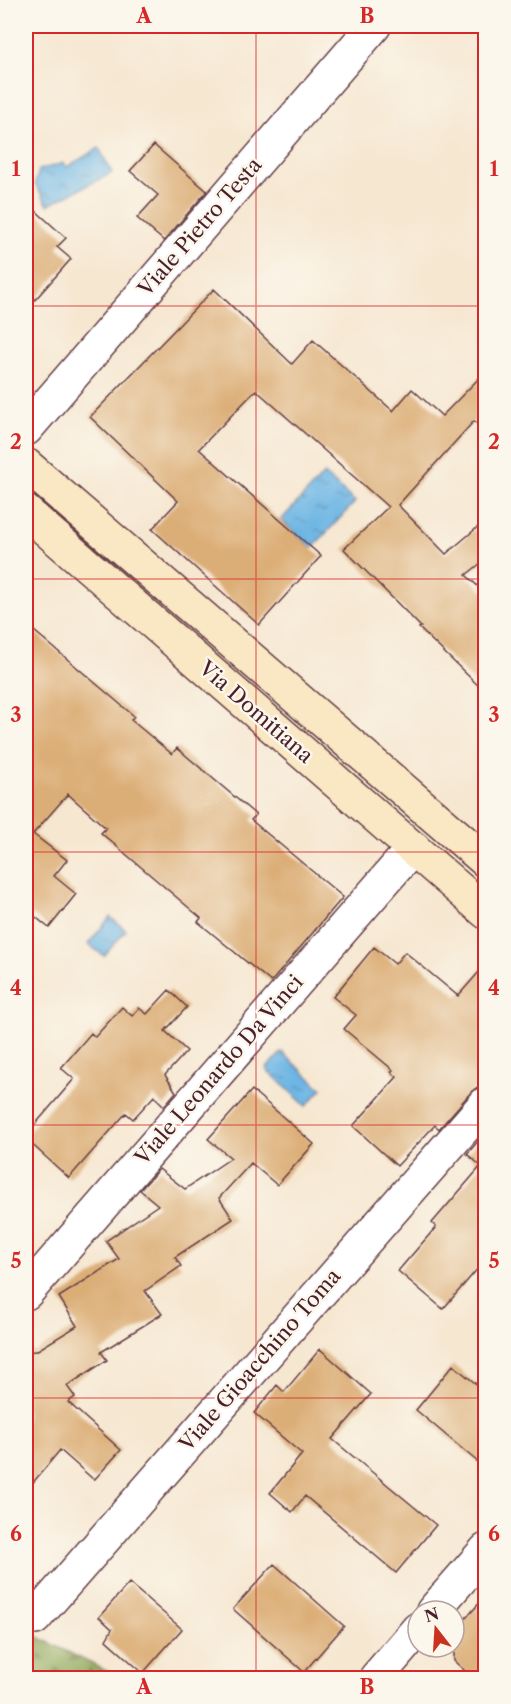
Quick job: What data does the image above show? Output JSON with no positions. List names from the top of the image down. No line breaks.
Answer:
{"streets":{"main road":["Via Domitiana"],"street":["Viale Pietro Testa","Viale Leonardo Da Vinci","Viale Gioacchino Toma"]},"crossings":[["Via Domitiana","Viale Leonardo Da Vinci"]],"north":"top","grid":{"columns":["A","B"],"rows":["1","2","3","4","5","6"]}}
